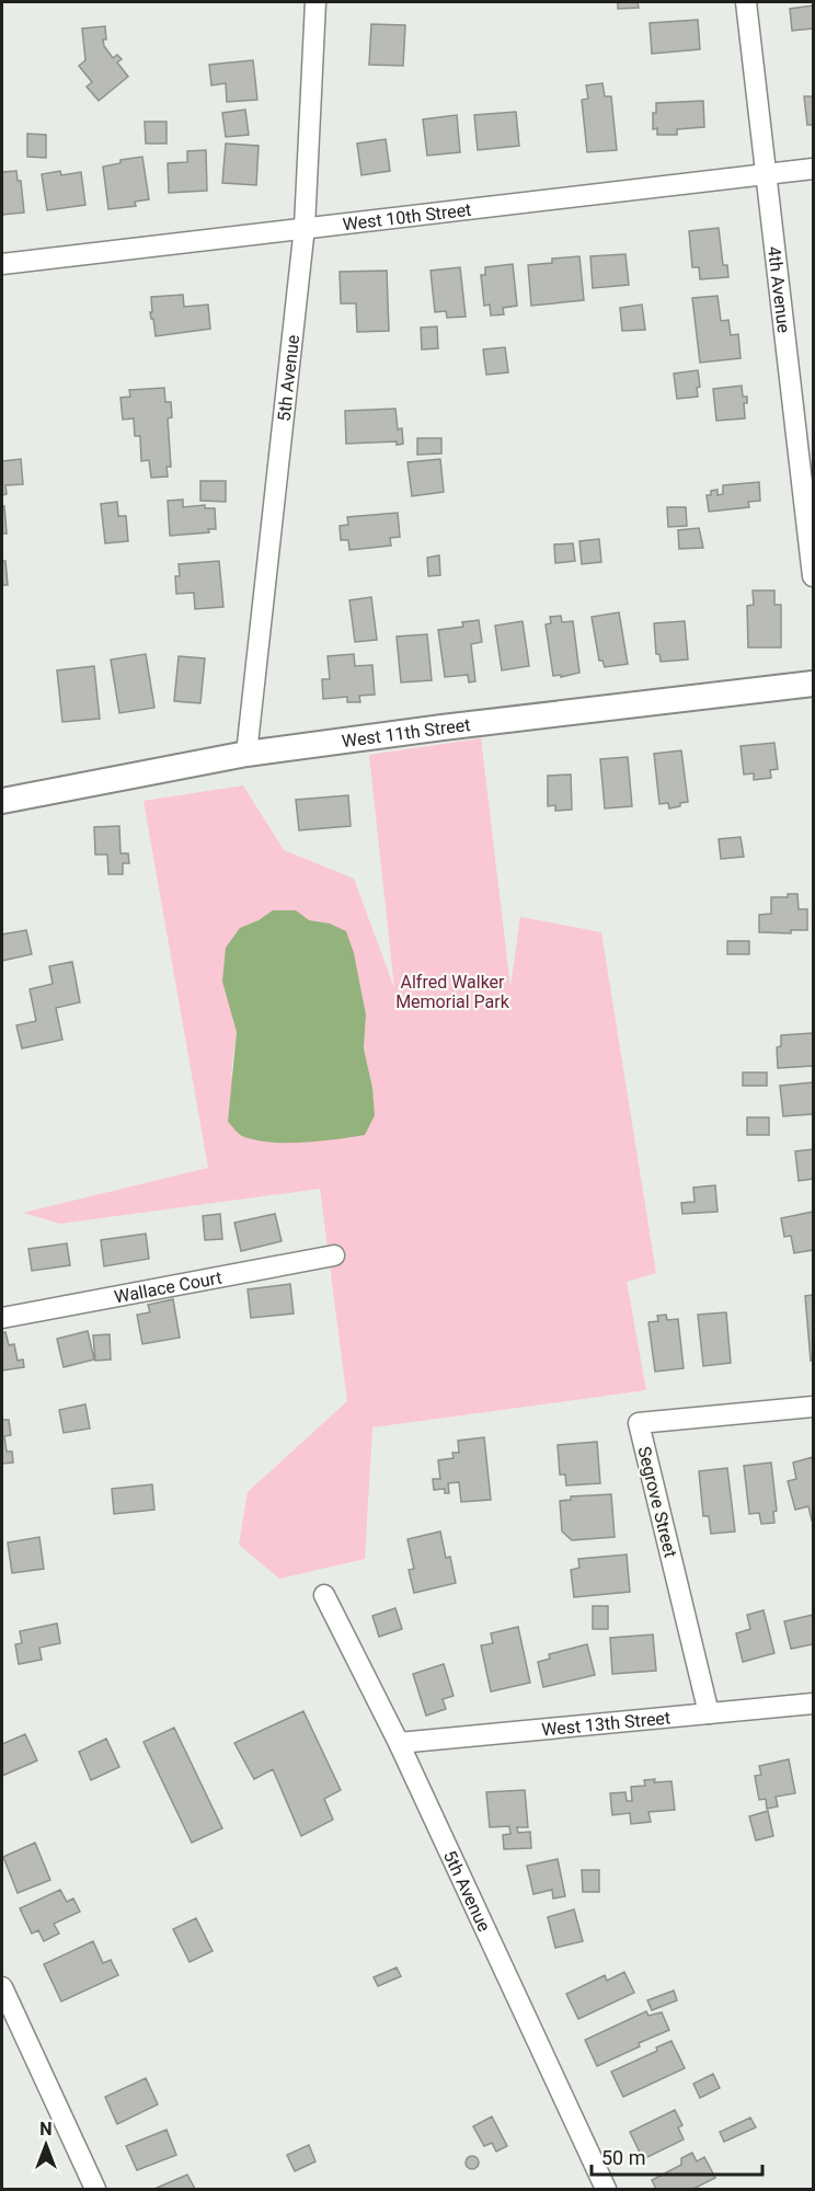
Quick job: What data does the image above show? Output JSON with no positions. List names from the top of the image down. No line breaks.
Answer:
{"streets":{"street":["West 10th Street","4th Avenue","5th Avenue","West 11th Street","Wallace Court","Segrove Street","West 13th Street"]},"crossings":[["West 10th Street","4th Avenue"],["West 10th Street","5th Avenue"],["5th Avenue","West 11th Street"],["5th Avenue","West 13th Street"],["Segrove Street","West 13th Street"]],"parks":["Alfred Walker Memorial Park"],"scale_bar":"50 m","north":"top"}
